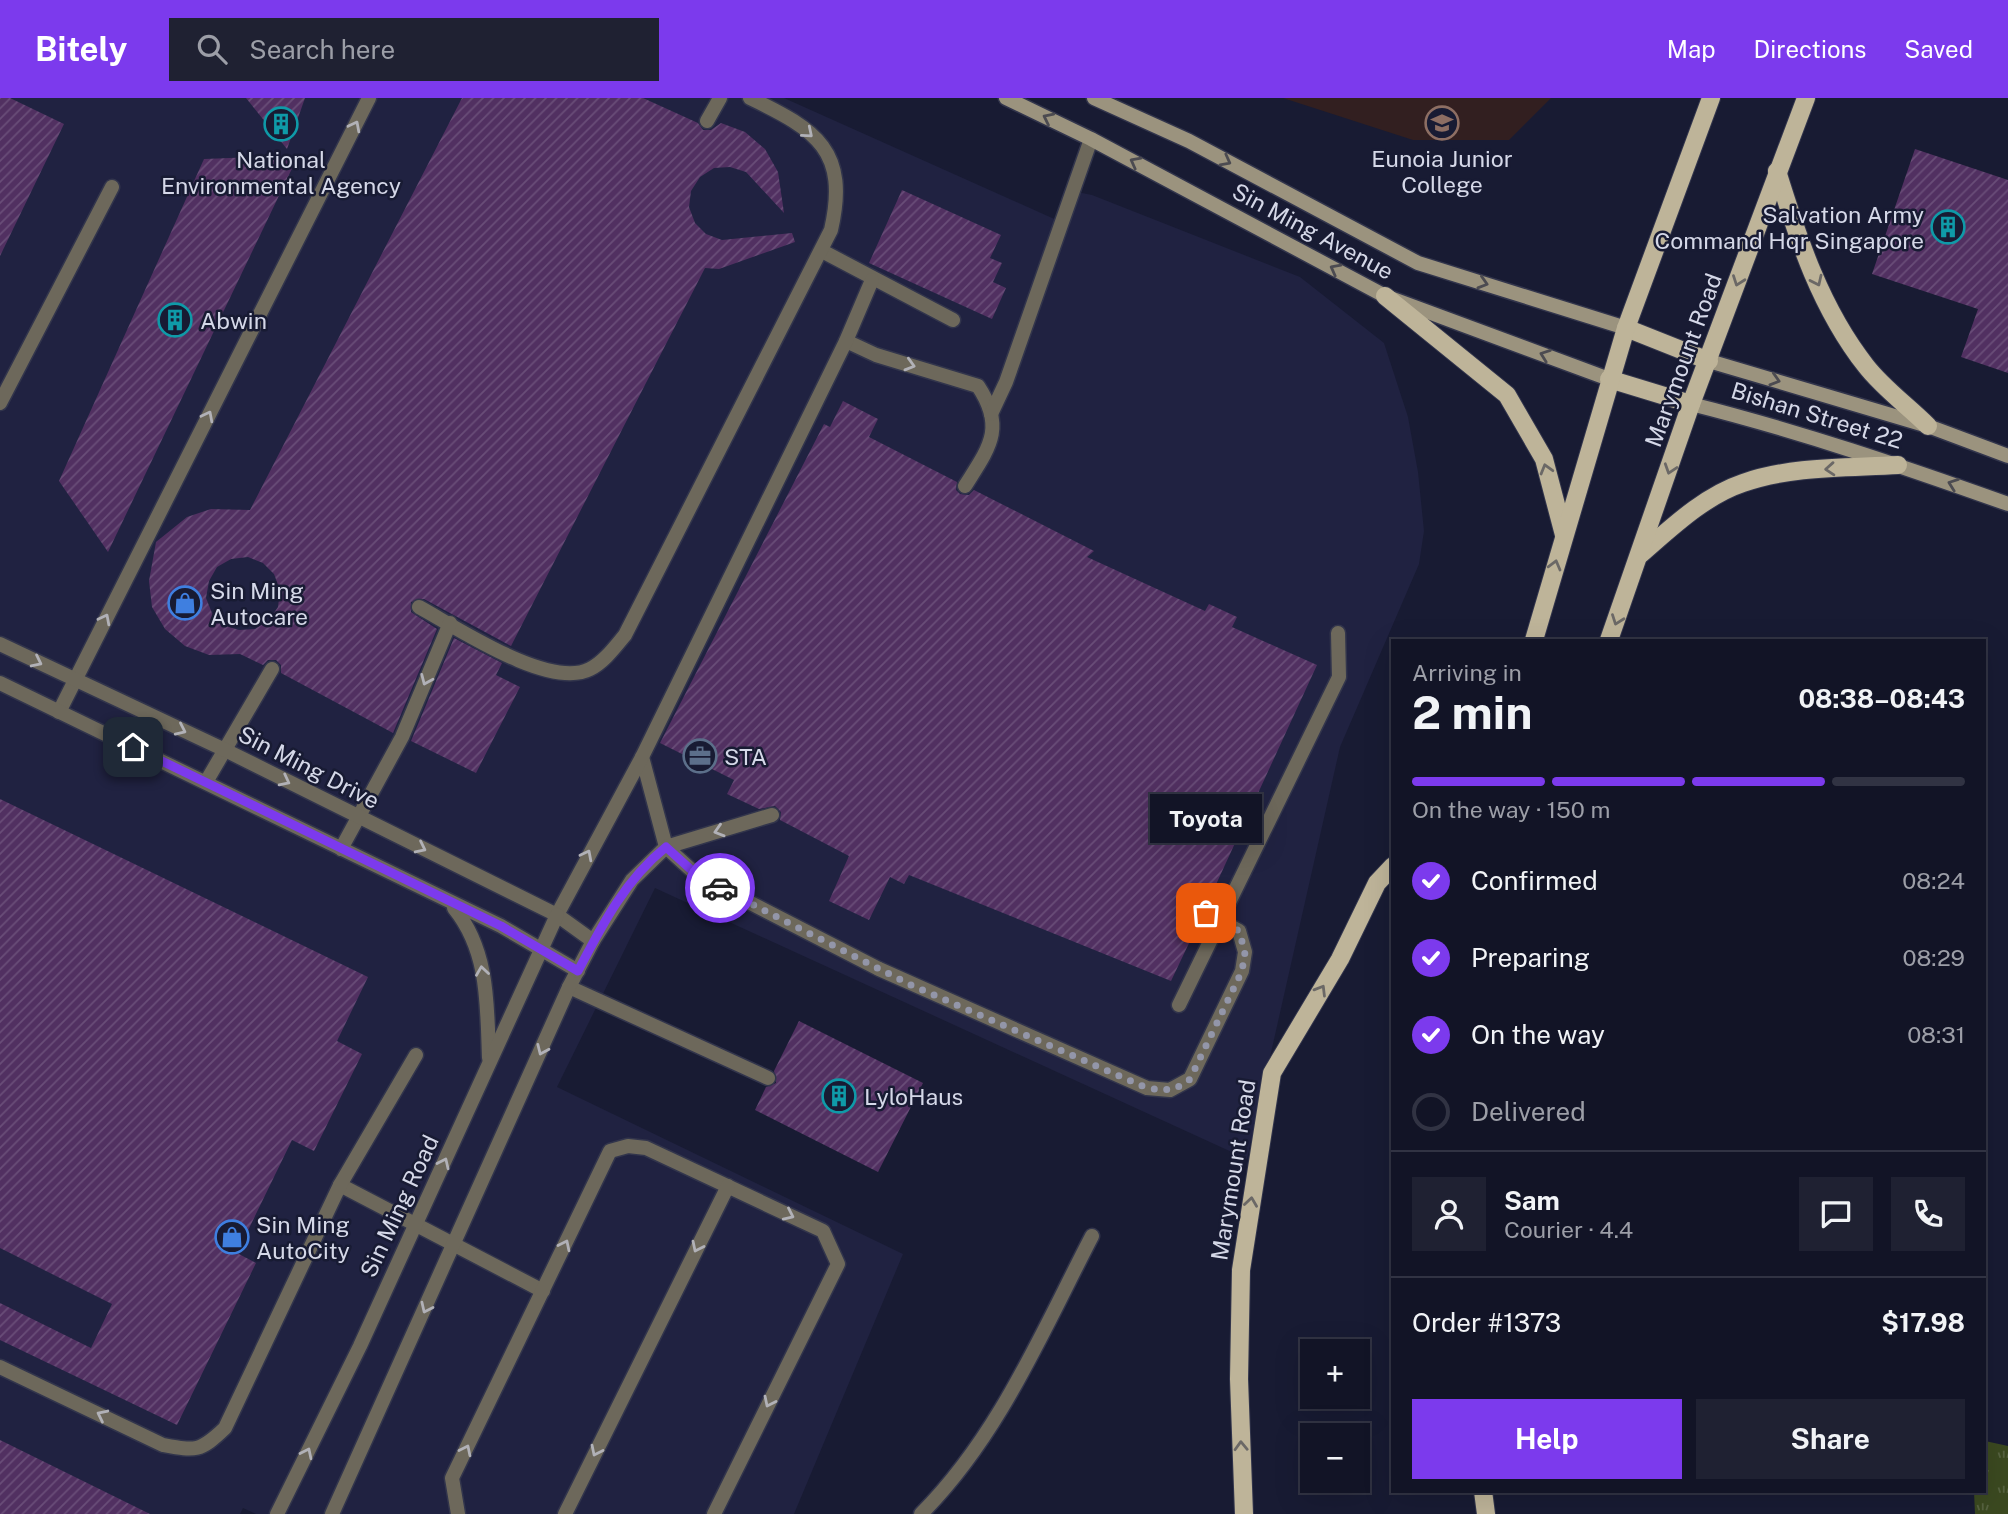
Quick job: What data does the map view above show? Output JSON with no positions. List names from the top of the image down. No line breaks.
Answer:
{"streets":{"main road":["Sin Ming Avenue","Marymount Road","Bishan Street 22"],"street":["Sin Ming Drive","Sin Ming Road"]},"crossings":[["Sin Ming Avenue","Bishan Street 22"],["Marymount Road","Bishan Street 22"],["Sin Ming Drive","Sin Ming Road"]],"places":{"school or university":["Eunoia Junior College"],"building":["National Environmental Agency","Salvation Army Command Hqr Singapore","Abwin","LyloHaus"],"shop":["Sin Ming Autocare","Sin Ming AutoCity"],"office":["STA"],"other":["Toyota"]},"page":{"header":"Bitely","search":"Search here","nav":["Map","Directions","Saved"],"heading":["2 min","Arriving in","08:38–08:43"],"panel":["Sam","Courier · 4.4","Order #1373","$17.98"],"bar":"On the way · 150 m","bubble":"Toyota","list":[["Confirmed","08:24"],["Preparing","08:29"],["On the way","08:31"],"Delivered"],"map_buttons":["+","−"],"buttons":["Help","Share"]}}
